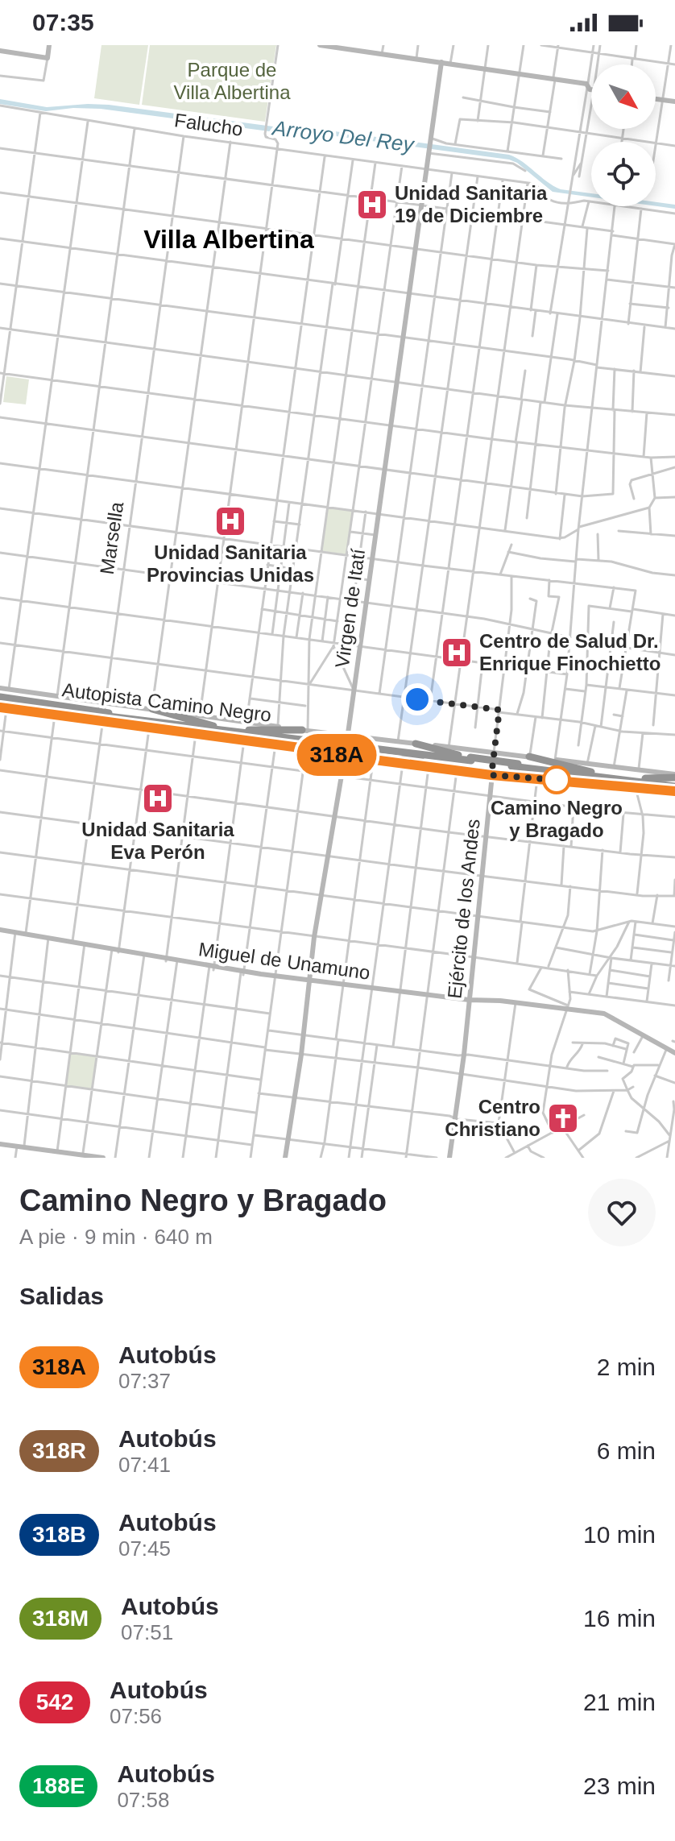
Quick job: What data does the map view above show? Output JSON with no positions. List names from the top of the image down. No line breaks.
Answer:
{"streets":{"highway":["Autopista Camino Negro"],"street":["Falucho","Marsella","Virgen de Itatí","Ejército de los Andes","Miguel de Unamuno"]},"crossings":[["Falucho","Marsella"],["Falucho","Virgen de Itatí"],["Marsella","Autopista Camino Negro"],["Marsella","Miguel de Unamuno"],["Virgen de Itatí","Autopista Camino Negro"],["Virgen de Itatí","Miguel de Unamuno"],["Ejército de los Andes","Miguel de Unamuno"]],"districts":["Villa Albertina"],"water":["Arroyo Del Rey"],"parks":["Parque de Villa Albertina"],"places":{"hospital":["Unidad Sanitaria 19 de Diciembre","Unidad Sanitaria Provincias Unidas","Centro de Salud Dr. Enrique Finochietto","Unidad Sanitaria Eva Perón"],"other":["Camino Negro y Bragado"],"church":["Centro Christiano"]},"lines":["bus line 318A"],"north":"bottom right","page":{"status":"07:35","on_map":"318A","heading":[["Camino Negro y Bragado","A pie · 9 min · 640 m"],"Salidas"],"list":[{"mark":"318A","name":"Autobús","note":"07:37","value":"2 min"},{"mark":"318R","name":"Autobús","note":"07:41","value":"6 min"},{"mark":"318B","name":"Autobús","note":"07:45","value":"10 min"},{"mark":"318M","name":"Autobús","note":"07:51","value":"16 min"},{"mark":"542","name":"Autobús","note":"07:56","value":"21 min"},{"mark":"188E","name":"Autobús","note":"07:58","value":"23 min"}]}}
